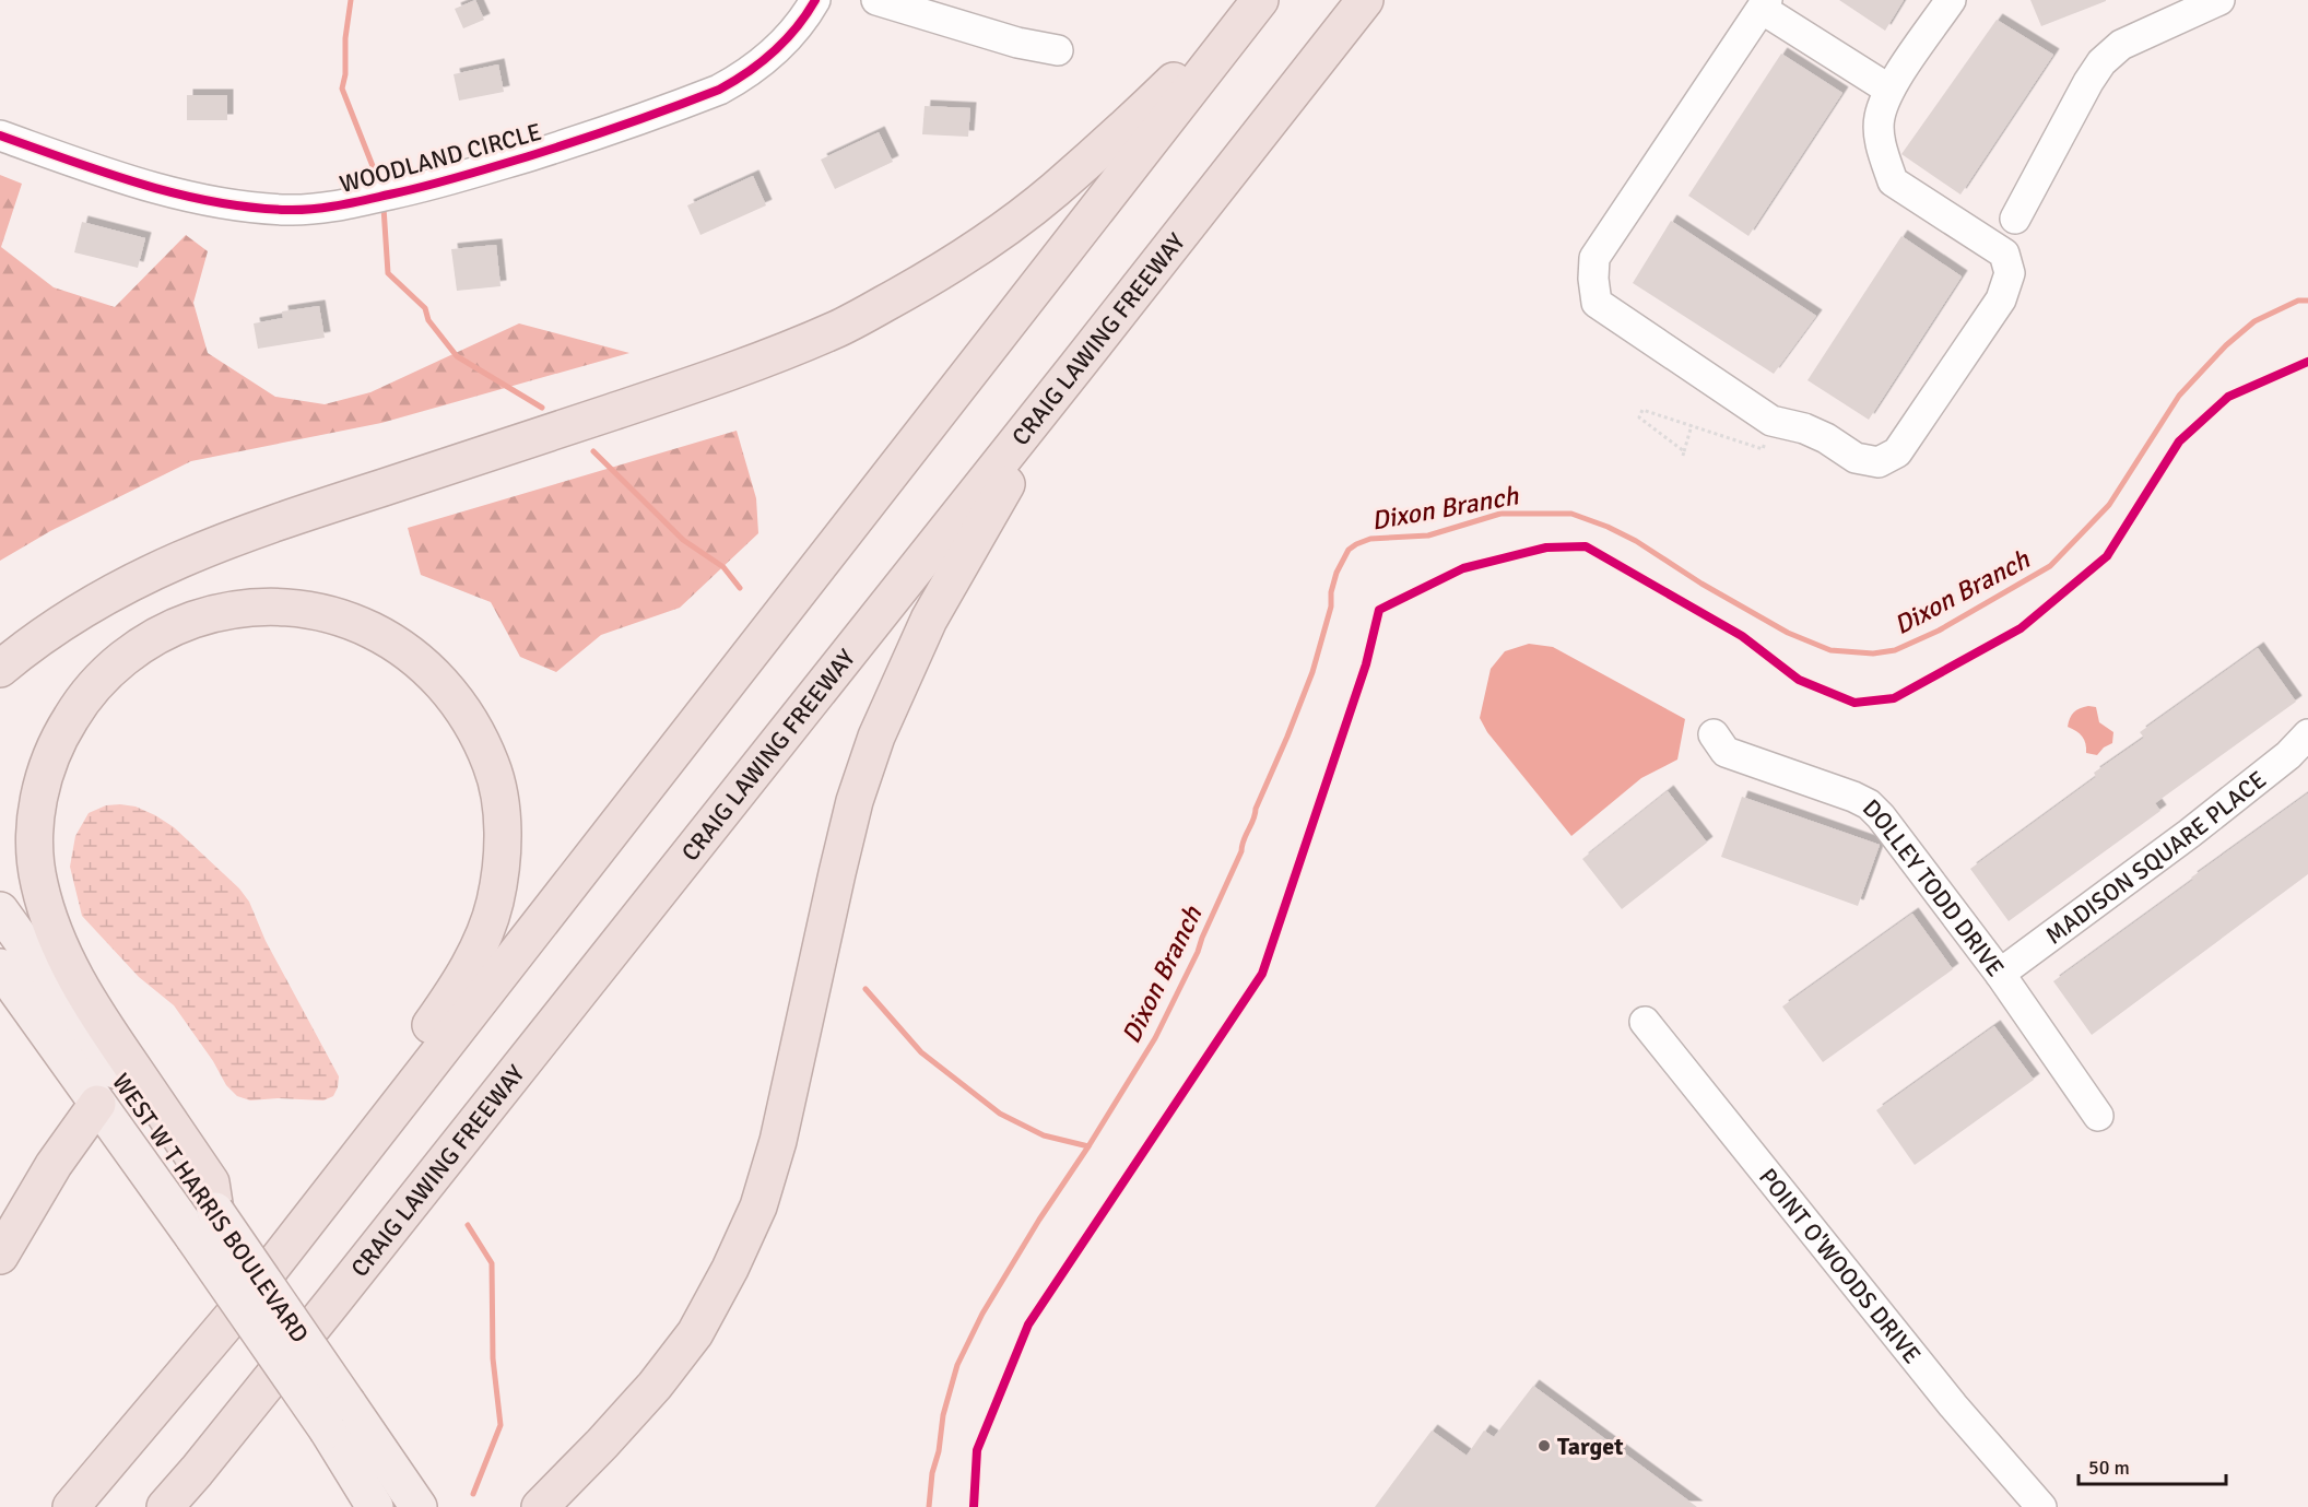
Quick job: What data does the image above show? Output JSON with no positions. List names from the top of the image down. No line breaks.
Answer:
{"streets":{"highway":["CRAIG LAWING FREEWAY"],"main road":["WEST W T HARRIS BOULEVARD"],"street":["WOODLAND CIRCLE","MADISON SQUARE PLACE","DOLLEY TODD DRIVE","POINT O'WOODS DRIVE"]},"crossings":[["MADISON SQUARE PLACE","DOLLEY TODD DRIVE"]],"water":["Dixon Branch"],"places":["Target"],"scale_bar":"50 m"}
